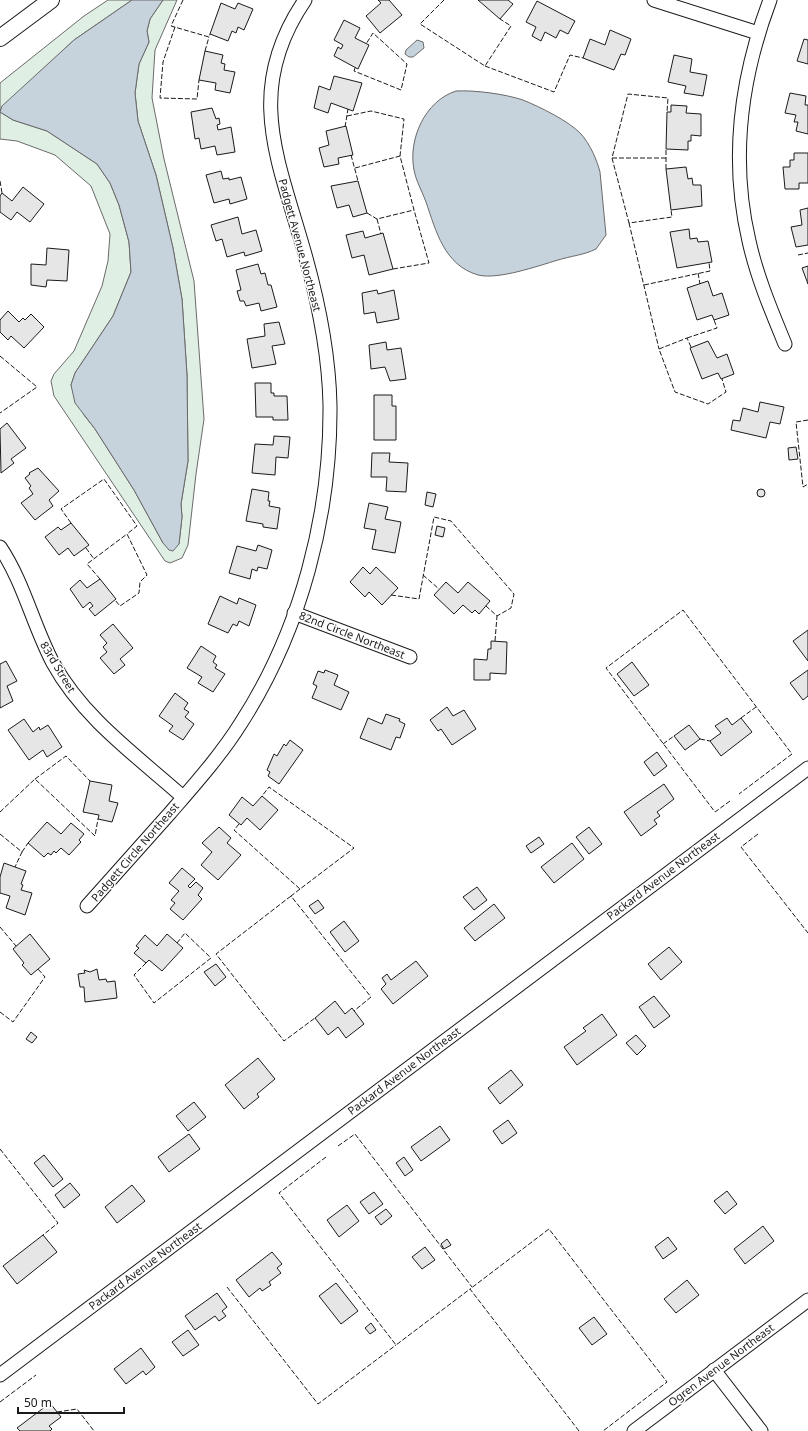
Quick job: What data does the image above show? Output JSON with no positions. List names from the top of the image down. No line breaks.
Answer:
{"streets":{"street":["Padgett Avenue Northeast","82nd Circle Northeast","83rd Street","Padgett Circle Northeast","Packard Avenue Northeast","Ogren Avenue Northeast"]},"crossings":[["Padgett Avenue Northeast","82nd Circle Northeast"],["Padgett Avenue Northeast","83rd Street"],["Padgett Avenue Northeast","Padgett Circle Northeast"],["83rd Street","Padgett Circle Northeast"]],"scale_bar":"50 m"}
